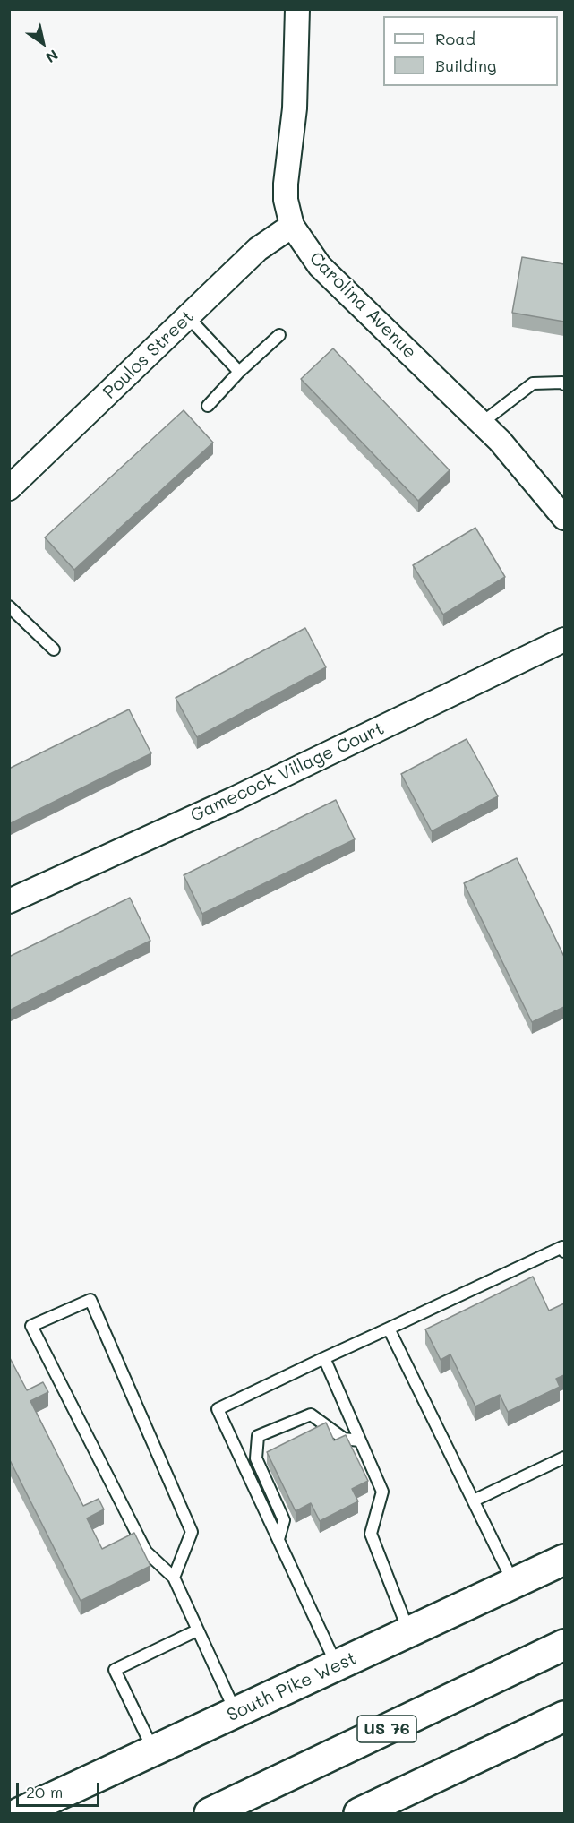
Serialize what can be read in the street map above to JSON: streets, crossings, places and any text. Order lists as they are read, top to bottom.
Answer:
{
  "streets": {
    "main road": ["South Pike West", "US 76"],
    "street": ["Carolina Avenue", "Poulos Street", "Gamecock Village Court"]
  },
  "crossings": [
    ["Carolina Avenue", "Poulos Street"]
  ],
  "legend": ["Road", "Building"],
  "scale_bar": "20 m",
  "north": "bottom right"
}
